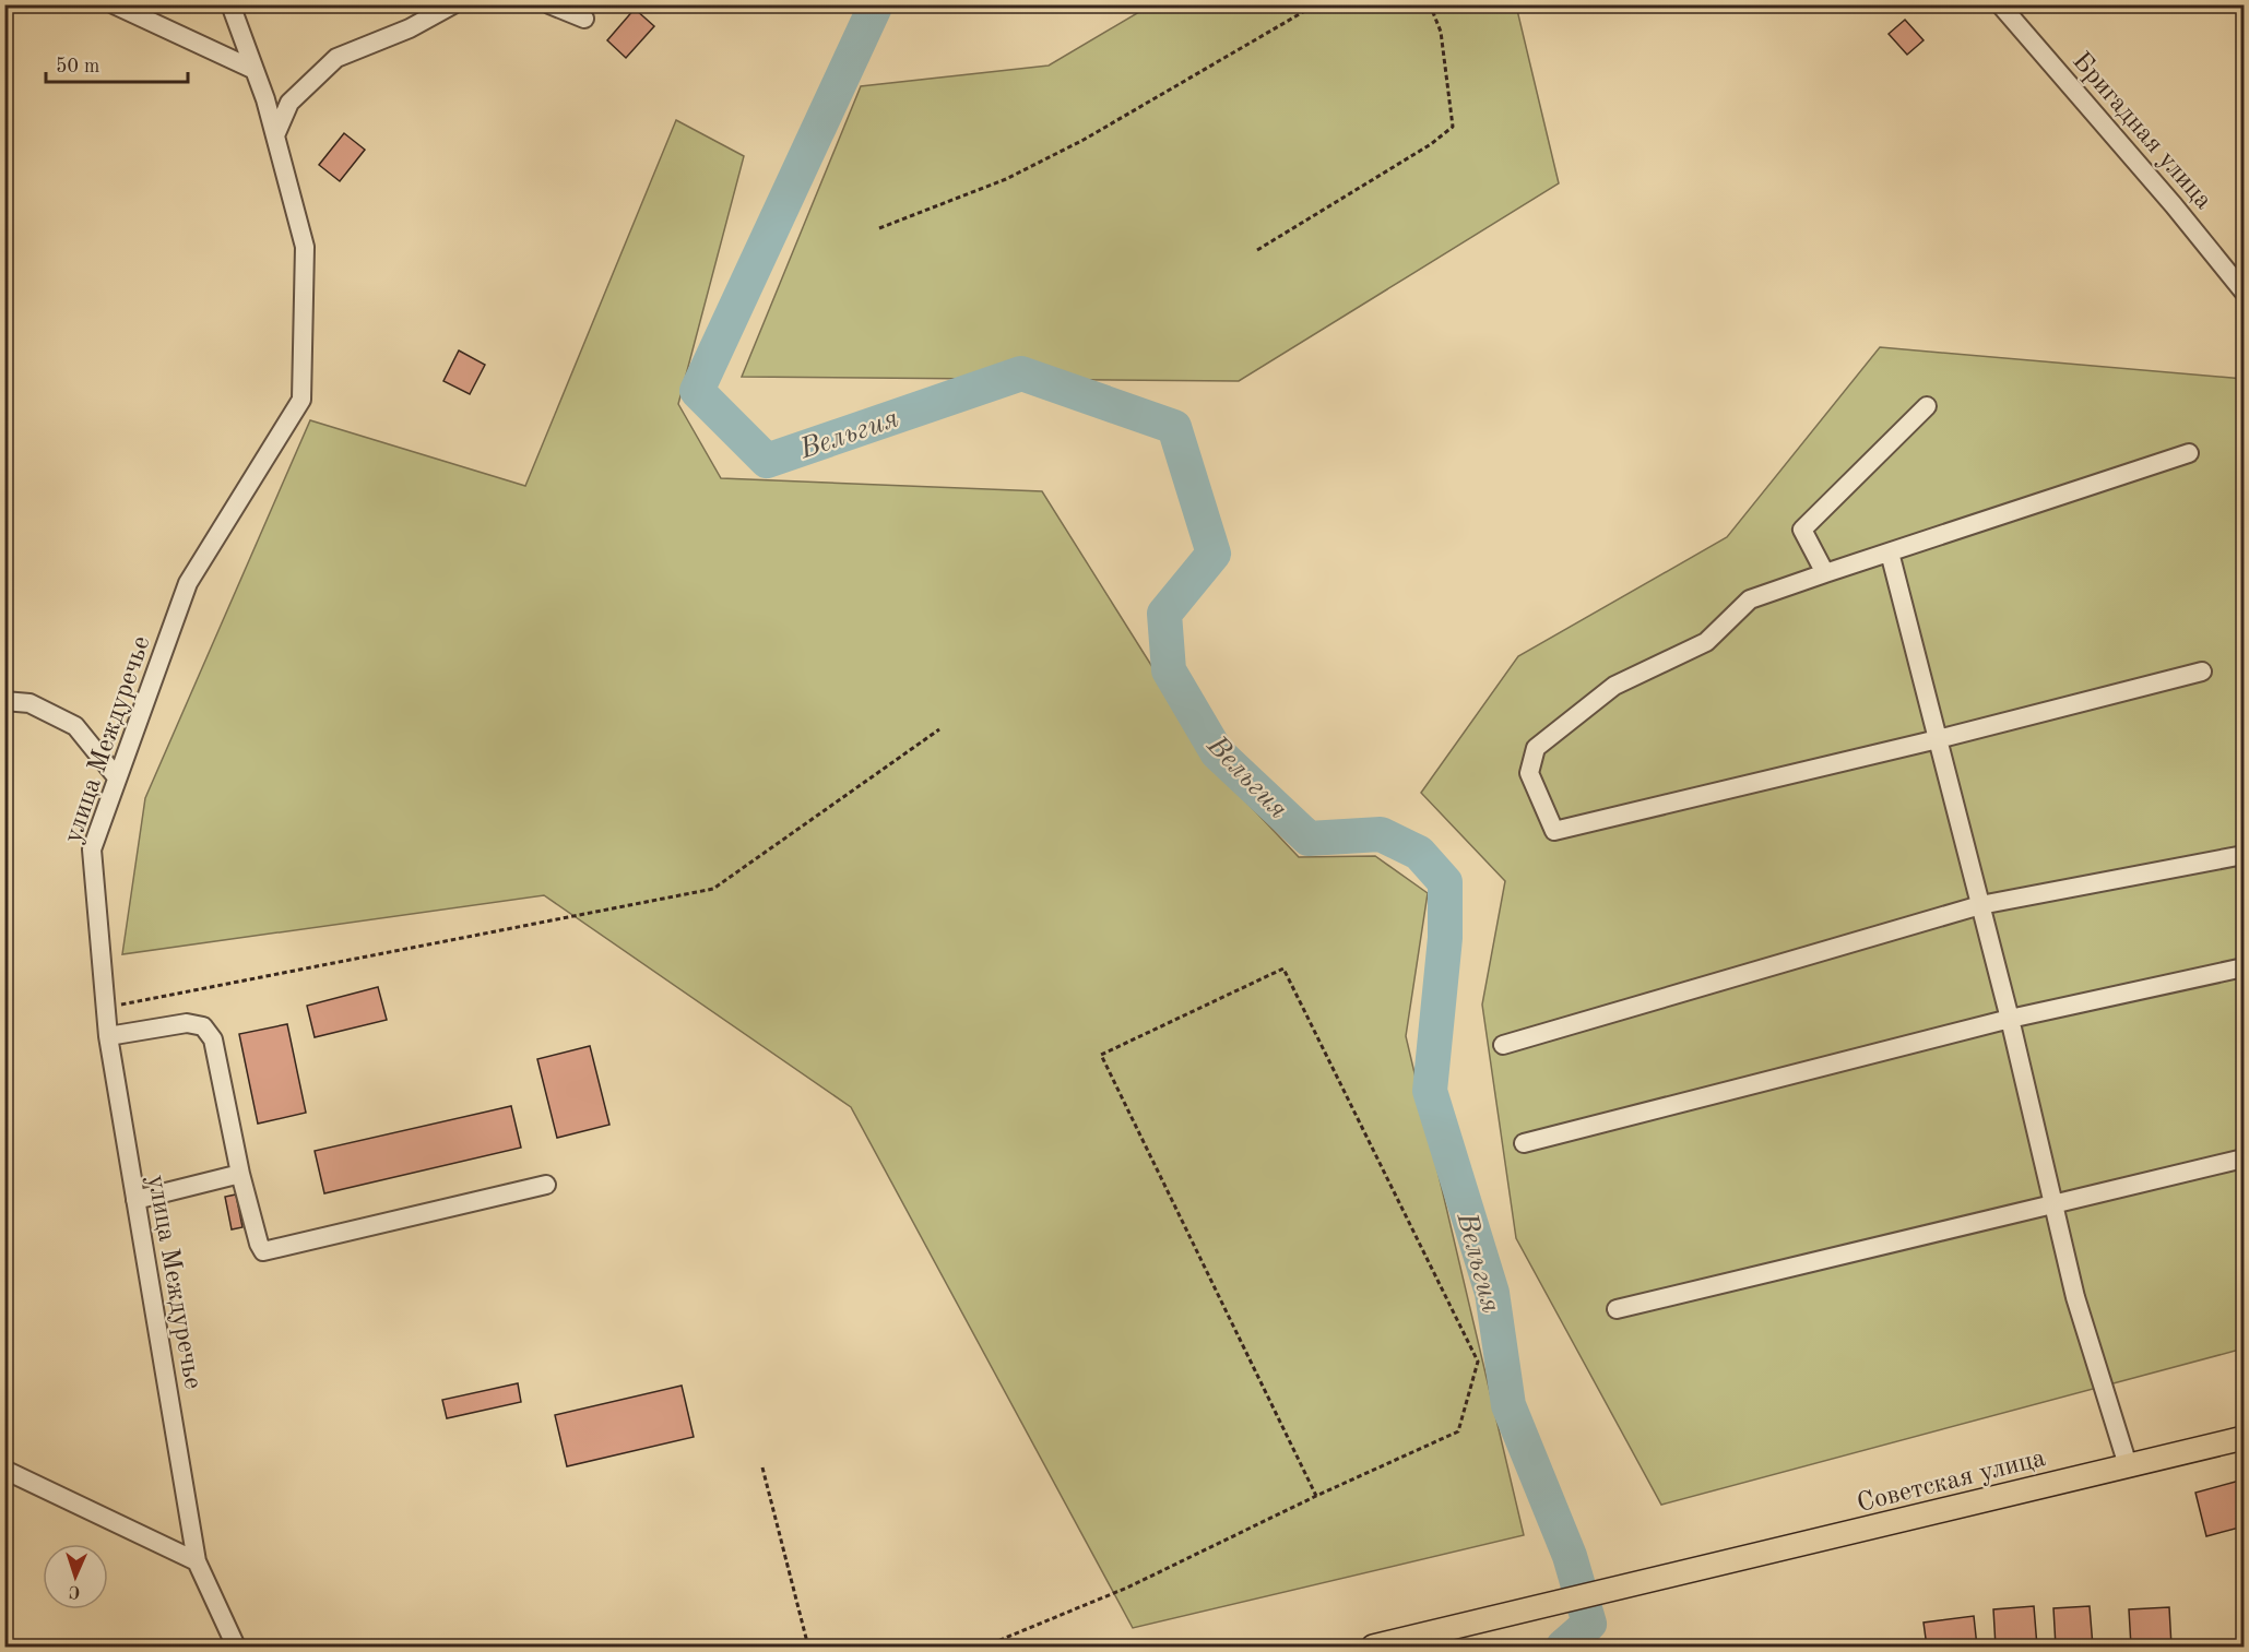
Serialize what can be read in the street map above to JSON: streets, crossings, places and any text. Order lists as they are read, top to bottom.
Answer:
{
  "streets": {
    "main road": ["Советская улица"],
    "street": ["Бригадная улица", "улица Междуречье"]
  },
  "water": ["Вельгия"],
  "scale_bar": "50 m",
  "north": "bottom"
}
